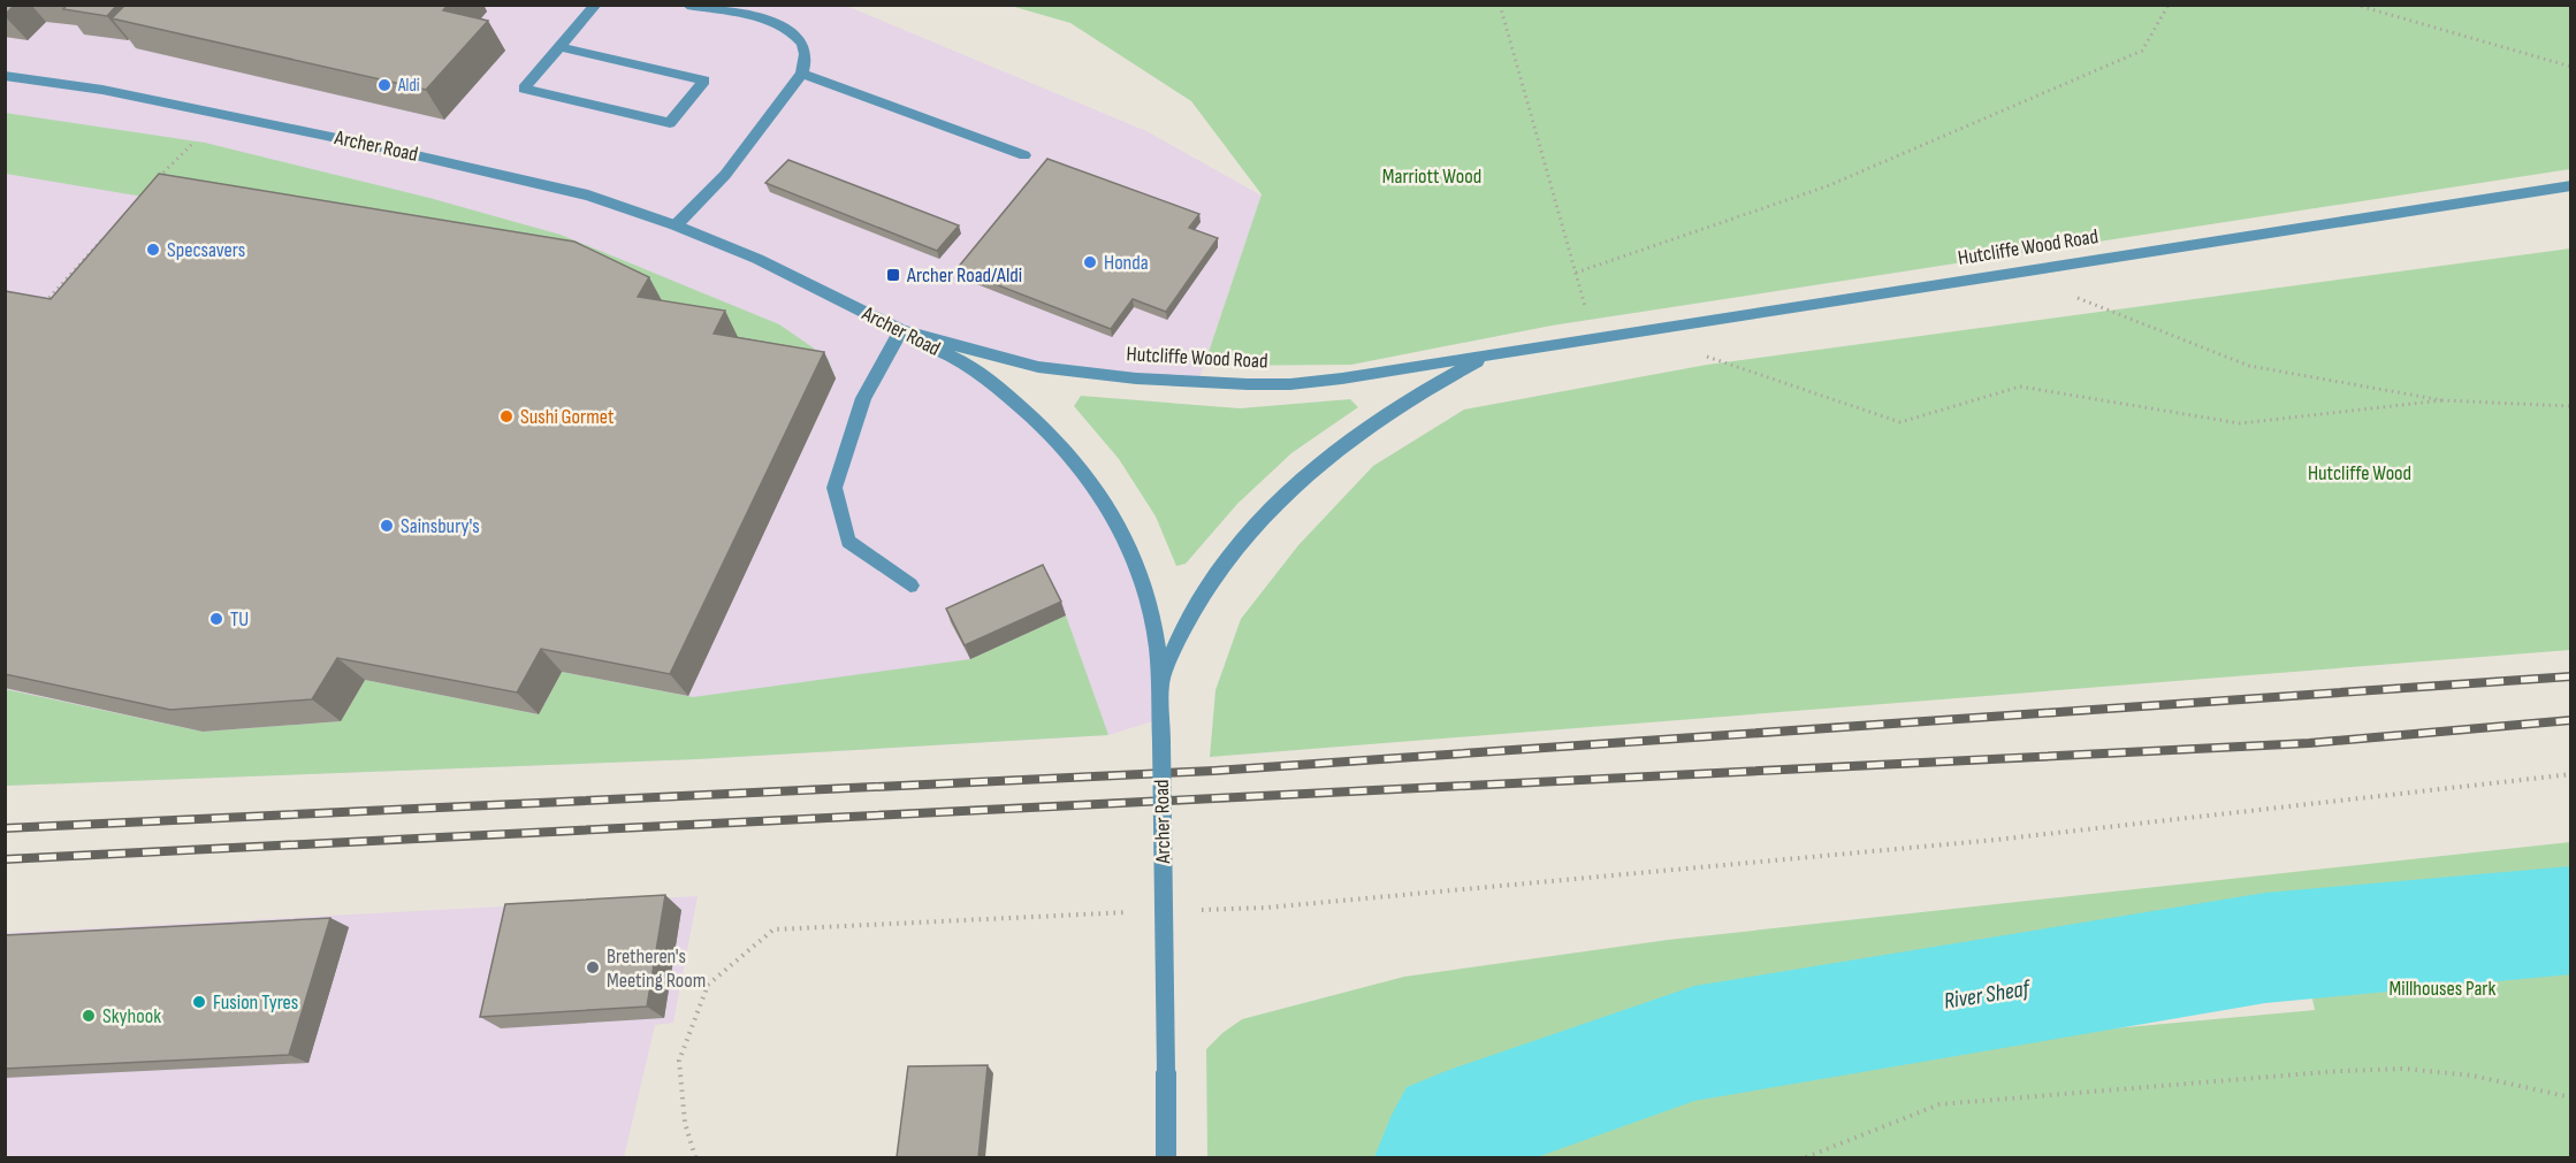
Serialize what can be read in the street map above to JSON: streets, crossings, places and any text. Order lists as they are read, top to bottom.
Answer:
{
  "streets": {
    "street": ["Archer Road", "Hutcliffe Wood Road"]
  },
  "crossings": [
    ["Archer Road", "Hutcliffe Wood Road"]
  ],
  "water": ["River Sheaf"],
  "parks": ["Marriott Wood", "Hutcliffe Wood", "Millhouses Park"],
  "places": {
    "other": [
      "Aldi",
      "Specsavers",
      "Honda",
      "Sushi Gormet",
      "Sainsbury's",
      "TU",
      "Bretheren's Meeting Room",
      "Fusion Tyres",
      "Skyhook"
    ],
    "transit": ["Archer Road/Aldi"]
  }
}
